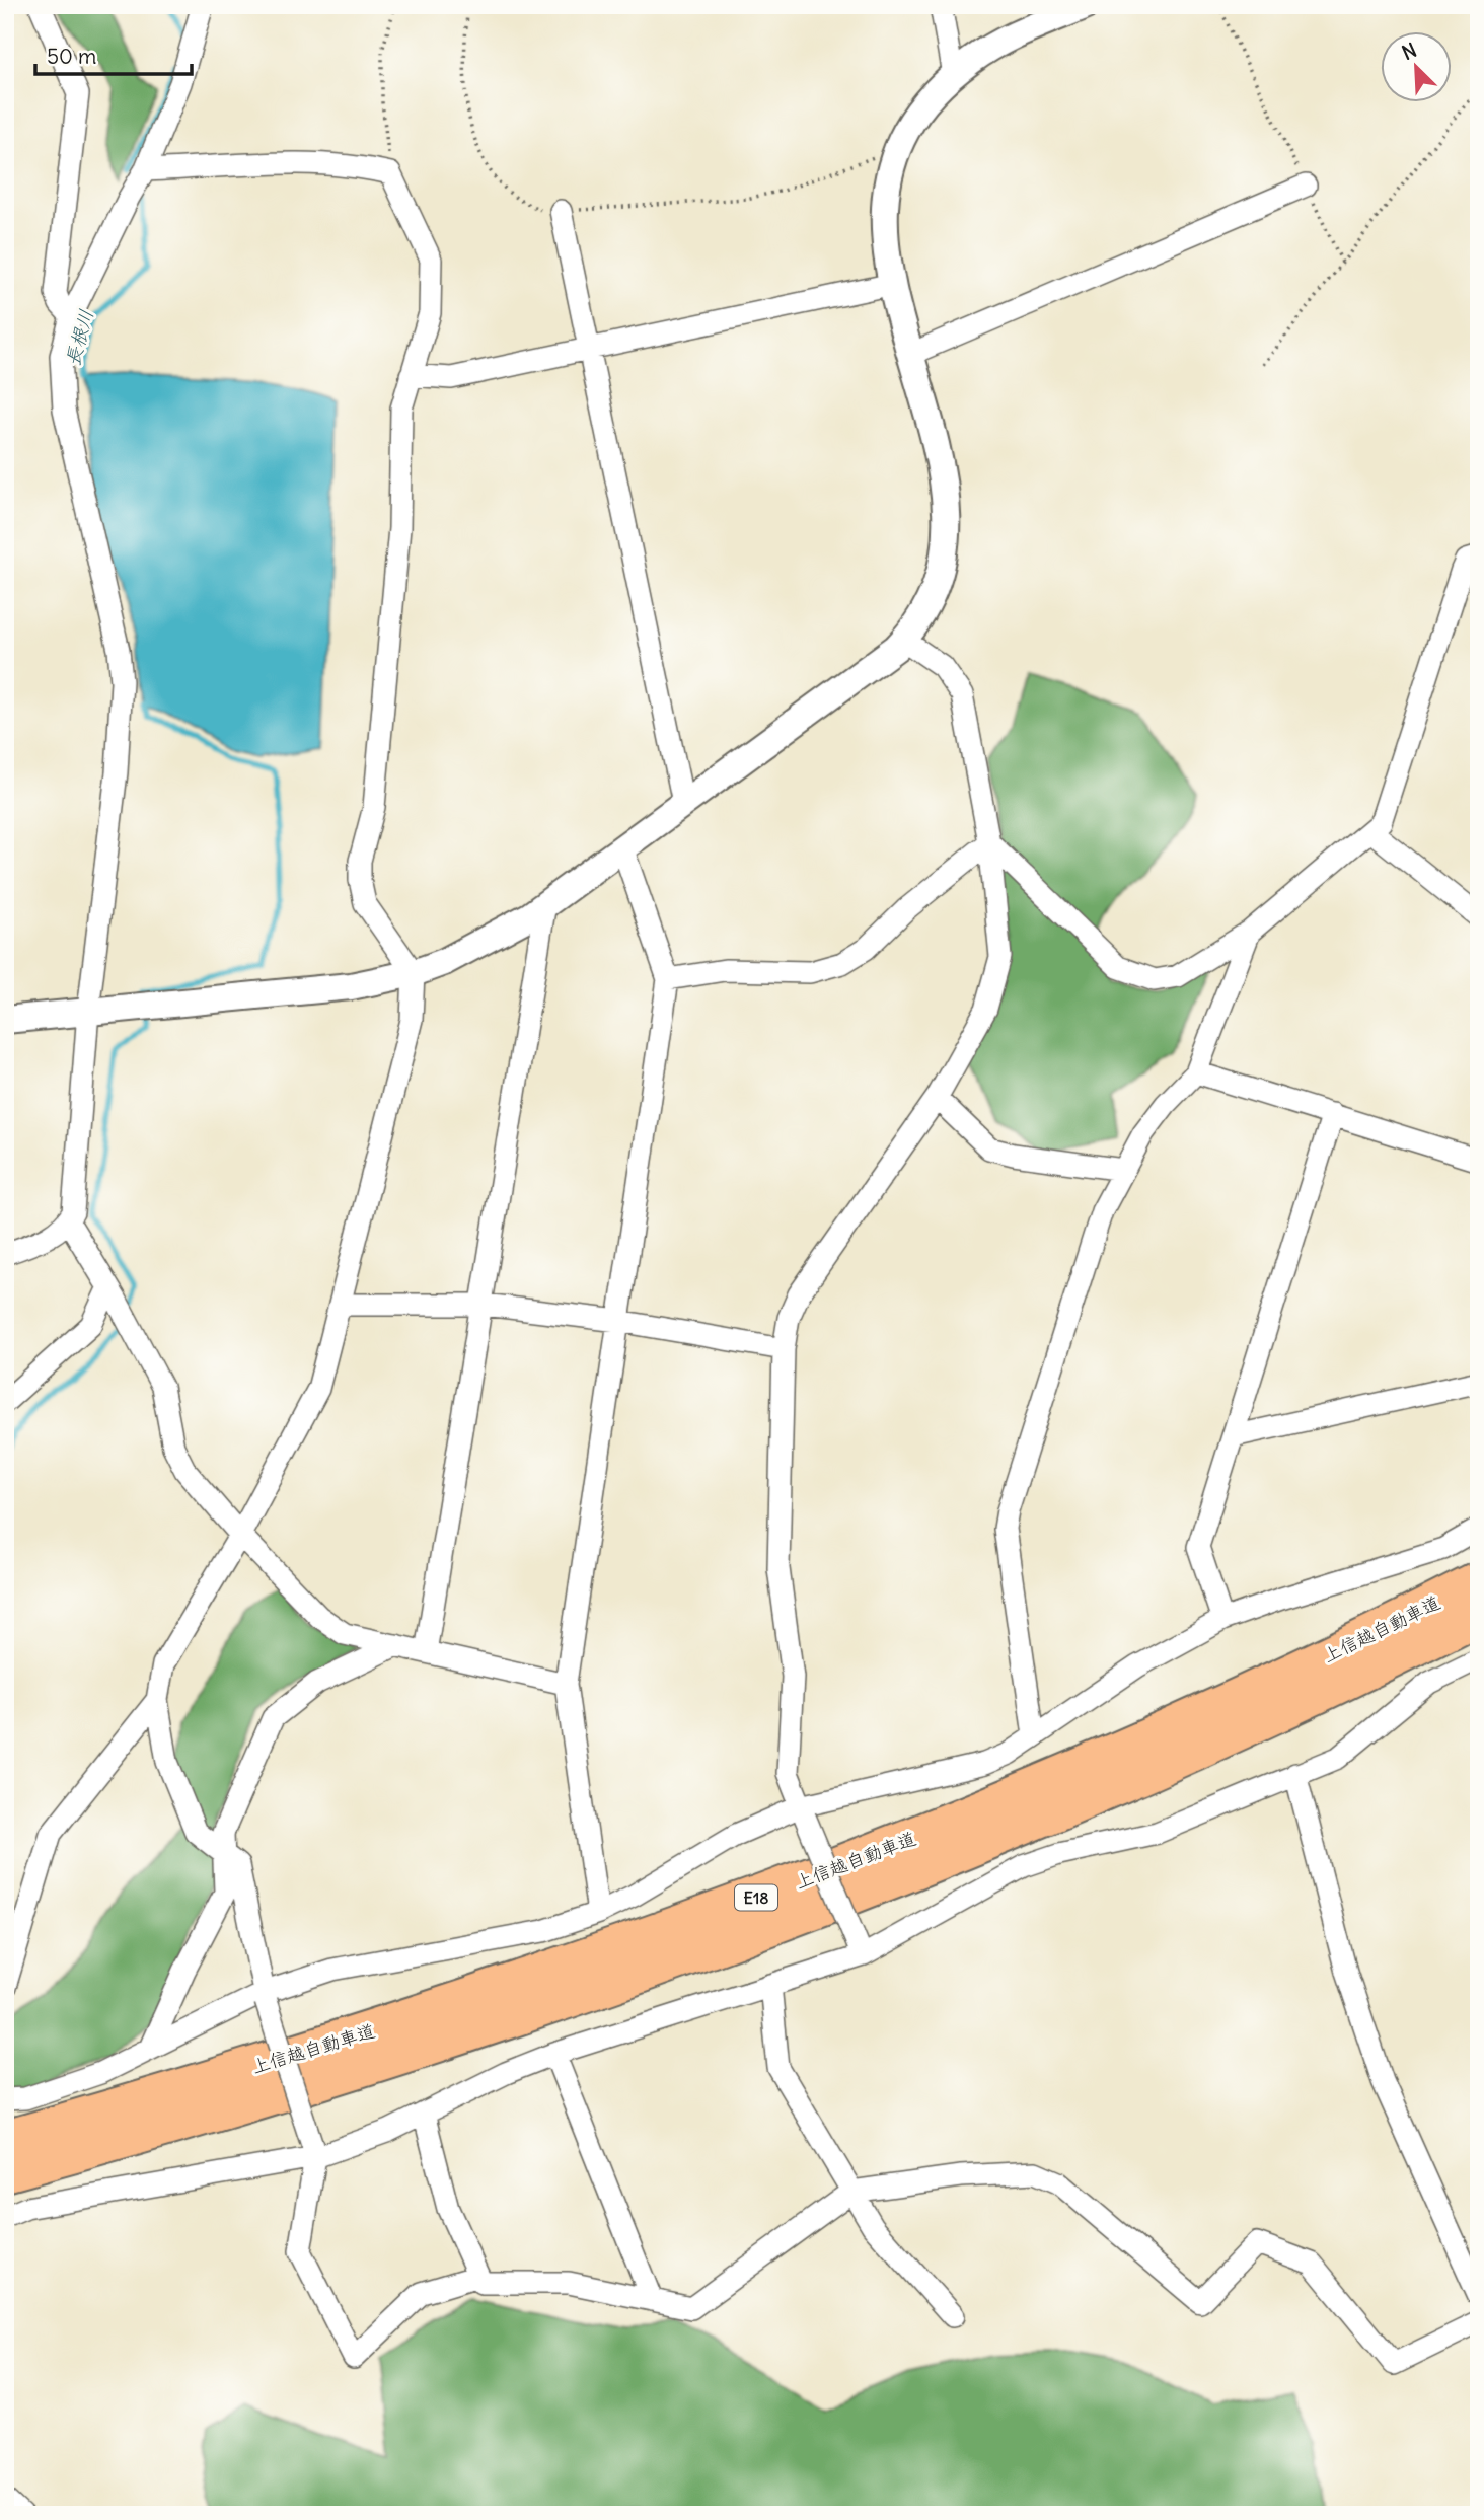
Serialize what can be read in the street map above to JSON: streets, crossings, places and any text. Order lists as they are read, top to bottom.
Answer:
{
  "streets": {
    "highway": ["上信越自動車道", "E18"]
  },
  "water": ["長根川"],
  "scale_bar": "50 m",
  "north": "top left"
}
